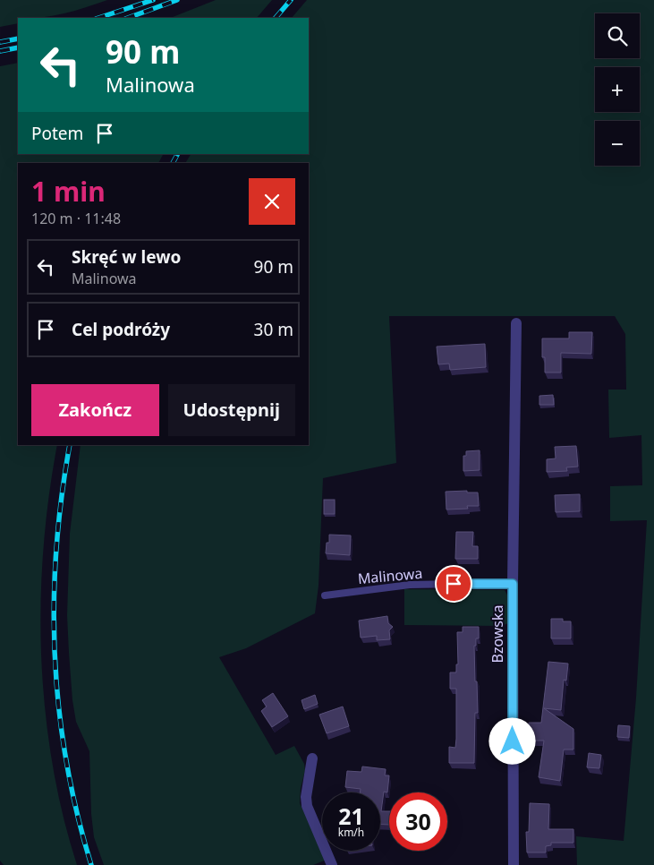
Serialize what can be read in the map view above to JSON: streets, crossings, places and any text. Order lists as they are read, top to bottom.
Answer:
{
  "streets": {
    "street": ["Bzowska"],
    "lane": ["Malinowa"]
  },
  "crossings": [
    ["Malinowa", "Bzowska"]
  ],
  "page": {
    "map_buttons": ["+", "−"],
    "turn": ["90 m", "Malinowa"],
    "then": "Potem",
    "heading": ["1 min", "120 m · 11:48"],
    "list": [
      {
        "name": "Skręć w lewo",
        "note": "Malinowa",
        "value": "90 m"
      },
      {
        "name": "Cel podróży",
        "value": "30 m"
      }
    ],
    "buttons": ["Zakończ", "Udostępnij"],
    "speed": "21 km/h",
    "limit": "30"
  }
}
